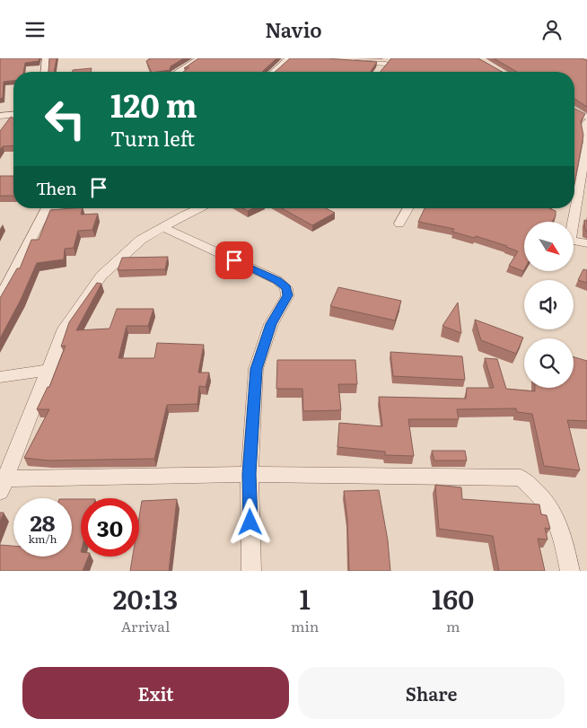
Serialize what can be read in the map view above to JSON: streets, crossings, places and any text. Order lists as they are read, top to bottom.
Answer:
{
  "north": "bottom right",
  "page": {
    "header": "Navio",
    "turn": ["120 m", "Turn left"],
    "then": "Then",
    "speed": "28 km/h",
    "limit": "30",
    "eta": [
      "20:13",
      "Arrival",
      "1",
      "min",
      "160",
      "m"
    ],
    "buttons": ["Exit", "Share"]
  }
}
